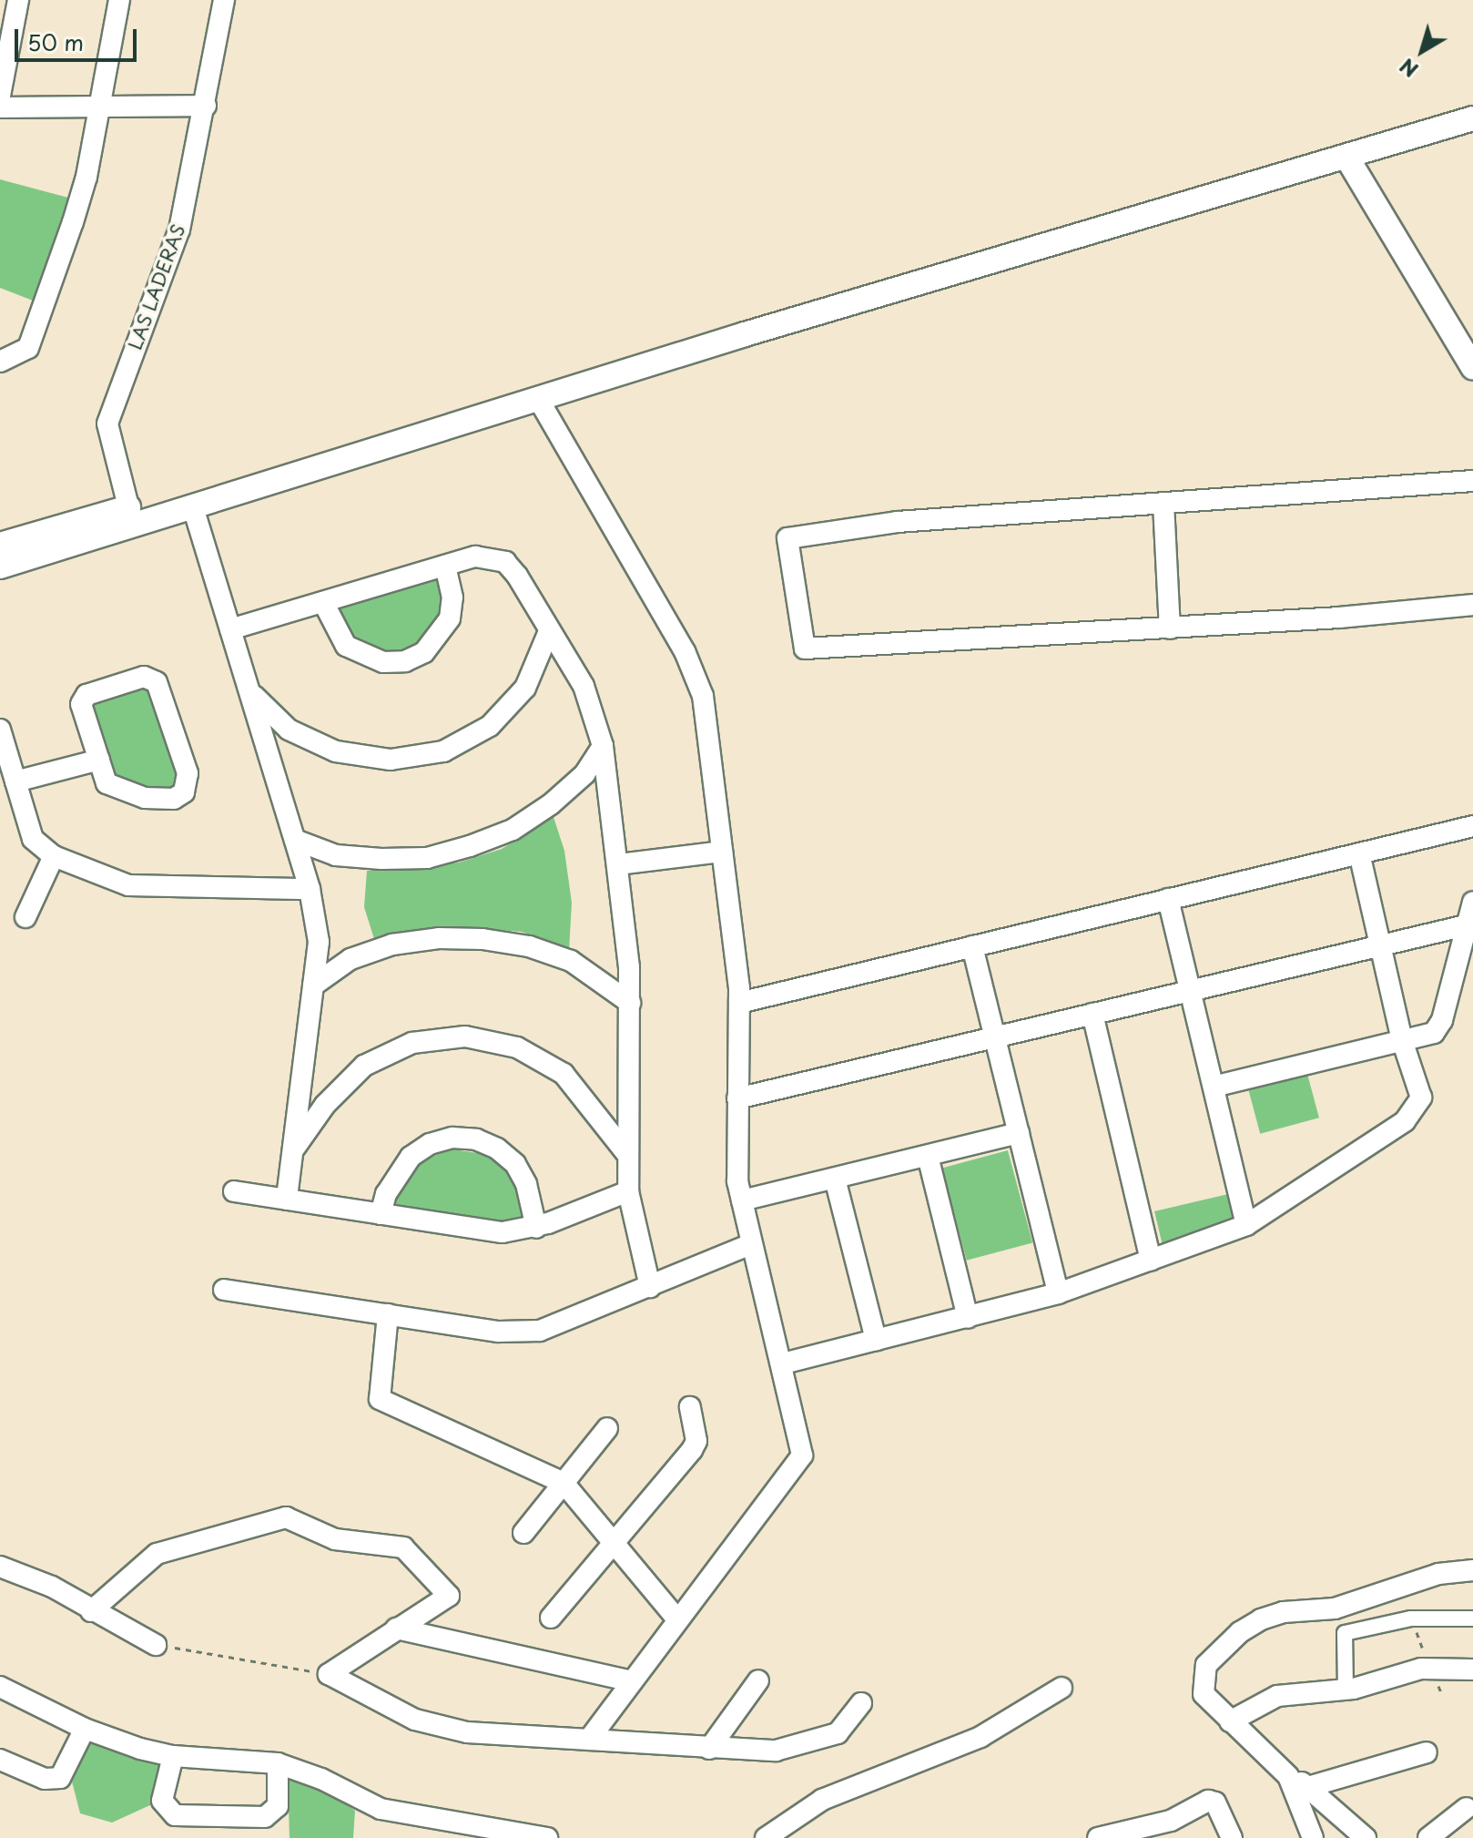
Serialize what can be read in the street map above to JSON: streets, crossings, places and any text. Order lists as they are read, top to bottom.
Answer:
{
  "streets": {
    "street": ["LAS LADERAS"]
  },
  "scale_bar": "50 m",
  "north": "bottom left"
}
